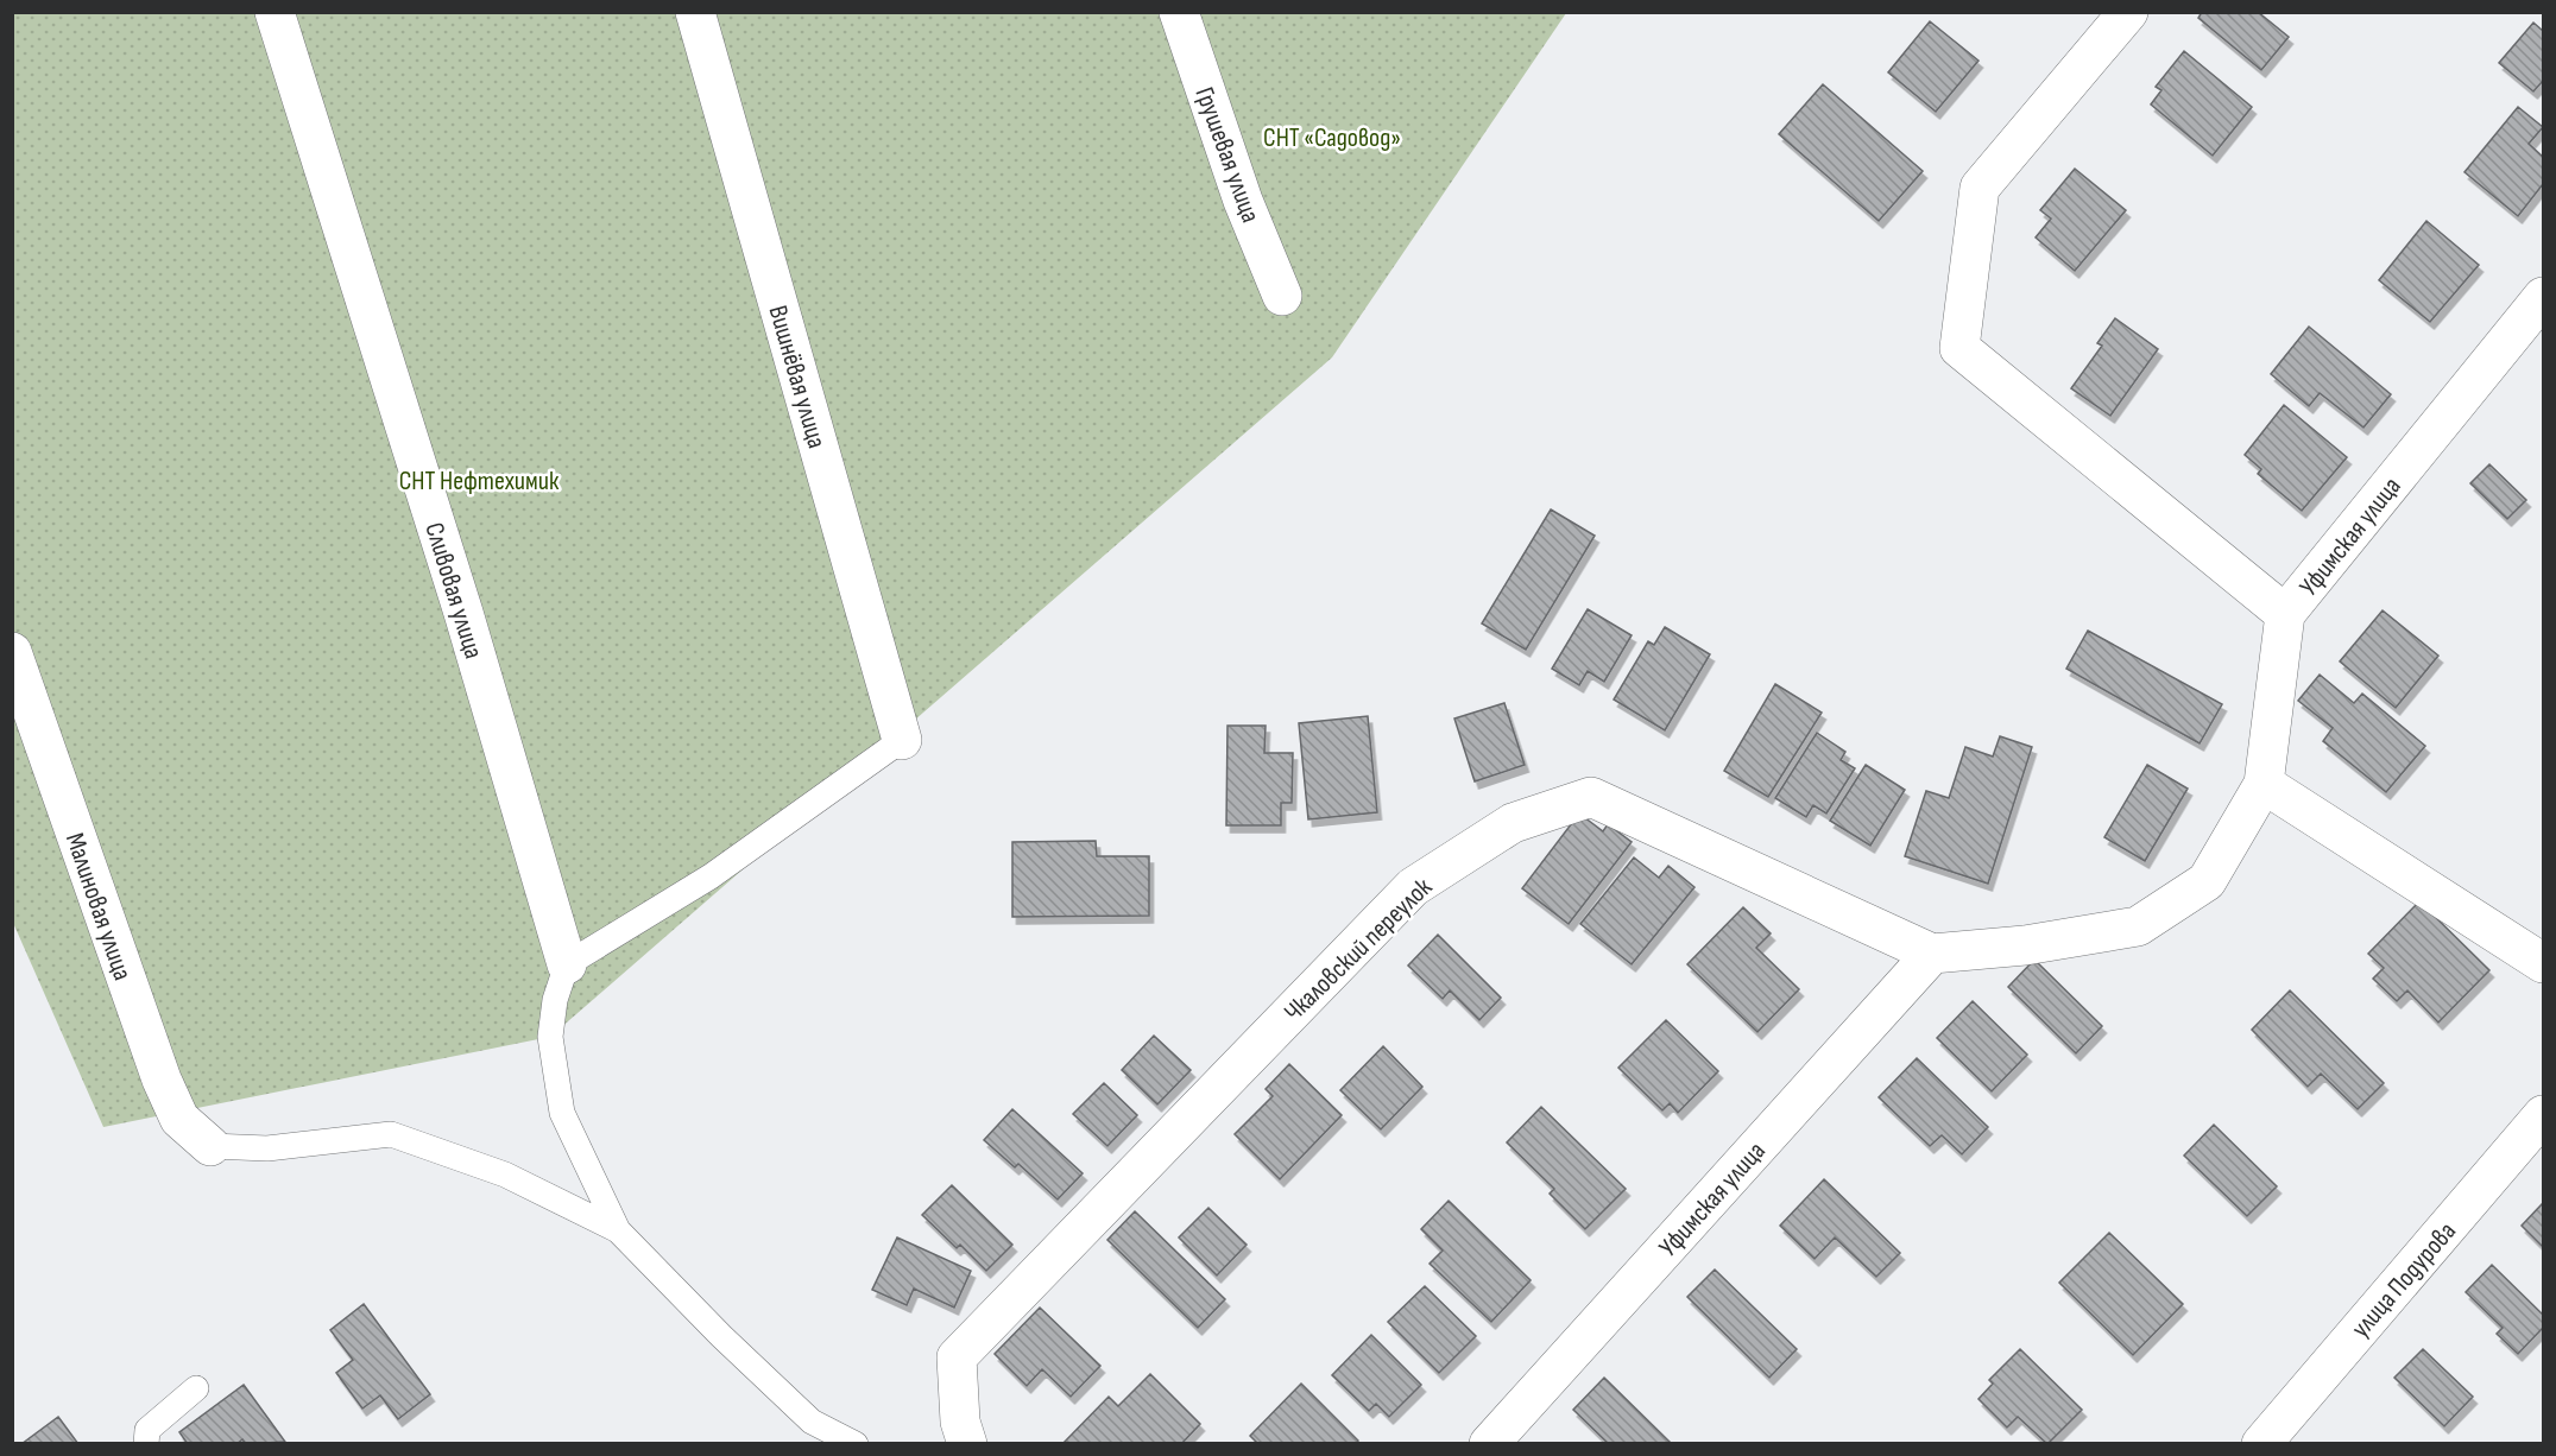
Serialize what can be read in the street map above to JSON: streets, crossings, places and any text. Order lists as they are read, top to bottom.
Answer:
{
  "streets": {
    "street": [
      "Грушевая улица",
      "Вишнёвая улица",
      "Уфимская улица",
      "Сливовая улица",
      "Малиновая улица",
      "Чкаловский переулок",
      "улица Подурова"
    ]
  },
  "crossings": [
    ["Уфимская улица", "Чкаловский переулок"]
  ],
  "parks": ["СНТ «Садовод»", "СНТ Нефтехимик"]
}
